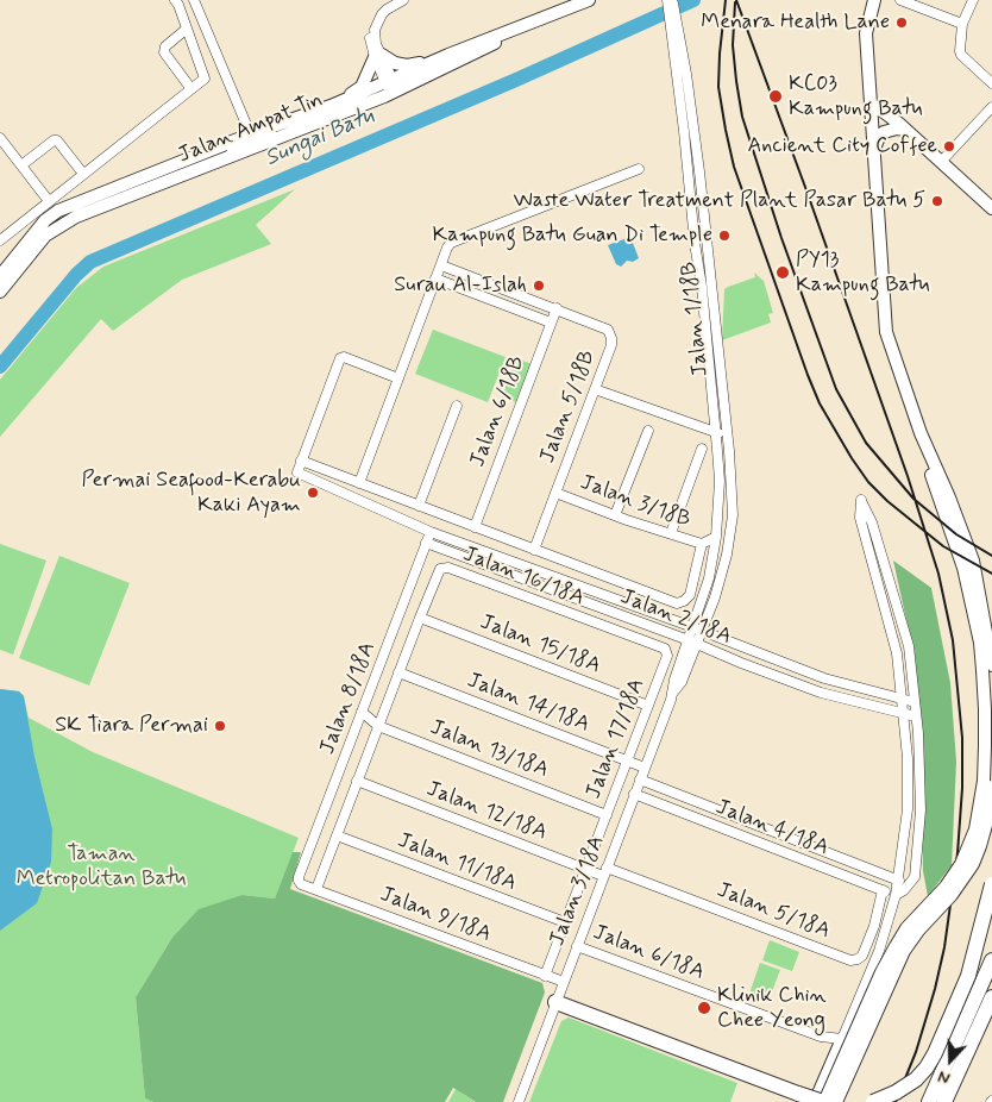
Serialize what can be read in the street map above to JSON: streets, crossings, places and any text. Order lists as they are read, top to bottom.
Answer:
{
  "streets": {
    "street": [
      "Jalan Ampat Tin",
      "Jalan 1/18B",
      "Jalan 5/18B",
      "Jalan 6/18B",
      "Jalan 3/18B",
      "Jalan 16/18A",
      "Jalan 2/18A",
      "Jalan 15/18A",
      "Jalan 8/18A",
      "Jalan 14/18A",
      "Jalan 17/18A",
      "Jalan 13/18A",
      "Jalan 12/18A",
      "Jalan 4/18A",
      "Jalan 11/18A",
      "Jalan 3/18A",
      "Jalan 5/18A",
      "Jalan 9/18A",
      "Jalan 6/18A"
    ]
  },
  "crossings": [
    ["Jalan 1/18B", "Jalan 2/18A"],
    ["Jalan 1/18B", "Jalan 3/18A"],
    ["Jalan 5/18B", "Jalan 6/18B"],
    ["Jalan 5/18B", "Jalan 3/18B"],
    ["Jalan 5/18B", "Jalan 2/18A"],
    ["Jalan 6/18B", "Jalan 2/18A"],
    ["Jalan 3/18B", "Jalan 2/18A"],
    ["Jalan 16/18A", "Jalan 15/18A"],
    ["Jalan 16/18A", "Jalan 17/18A"],
    ["Jalan 2/18A", "Jalan 8/18A"],
    ["Jalan 2/18A", "Jalan 3/18A"],
    ["Jalan 15/18A", "Jalan 17/18A"],
    ["Jalan 8/18A", "Jalan 13/18A"],
    ["Jalan 8/18A", "Jalan 9/18A"],
    ["Jalan 14/18A", "Jalan 17/18A"],
    ["Jalan 14/18A", "Jalan 3/18A"],
    ["Jalan 17/18A", "Jalan 13/18A"],
    ["Jalan 17/18A", "Jalan 12/18A"],
    ["Jalan 17/18A", "Jalan 11/18A"],
    ["Jalan 17/18A", "Jalan 9/18A"],
    ["Jalan 12/18A", "Jalan 3/18A"],
    ["Jalan 12/18A", "Jalan 5/18A"],
    ["Jalan 4/18A", "Jalan 3/18A"],
    ["Jalan 4/18A", "Jalan 5/18A"],
    ["Jalan 3/18A", "Jalan 5/18A"],
    ["Jalan 3/18A", "Jalan 9/18A"],
    ["Jalan 3/18A", "Jalan 6/18A"]
  ],
  "water": ["Sungai Batu"],
  "parks": ["Taman Metropolitan Batu"],
  "places": [
    "Menara Health Lane",
    "KC03 Kampung Batu",
    "Ancient City Coffee",
    "Waste Water Treatment Plant Pasar Batu 5",
    "Kampung Batu Guan Di Temple",
    "PY13 Kampung Batu",
    "Surau Al-Islah",
    "Permai Seafood-Kerabu Kaki Ayam",
    "SK Tiara Permai",
    "Klinik Chin Chee Yeong"
  ],
  "north": "bottom"
}
